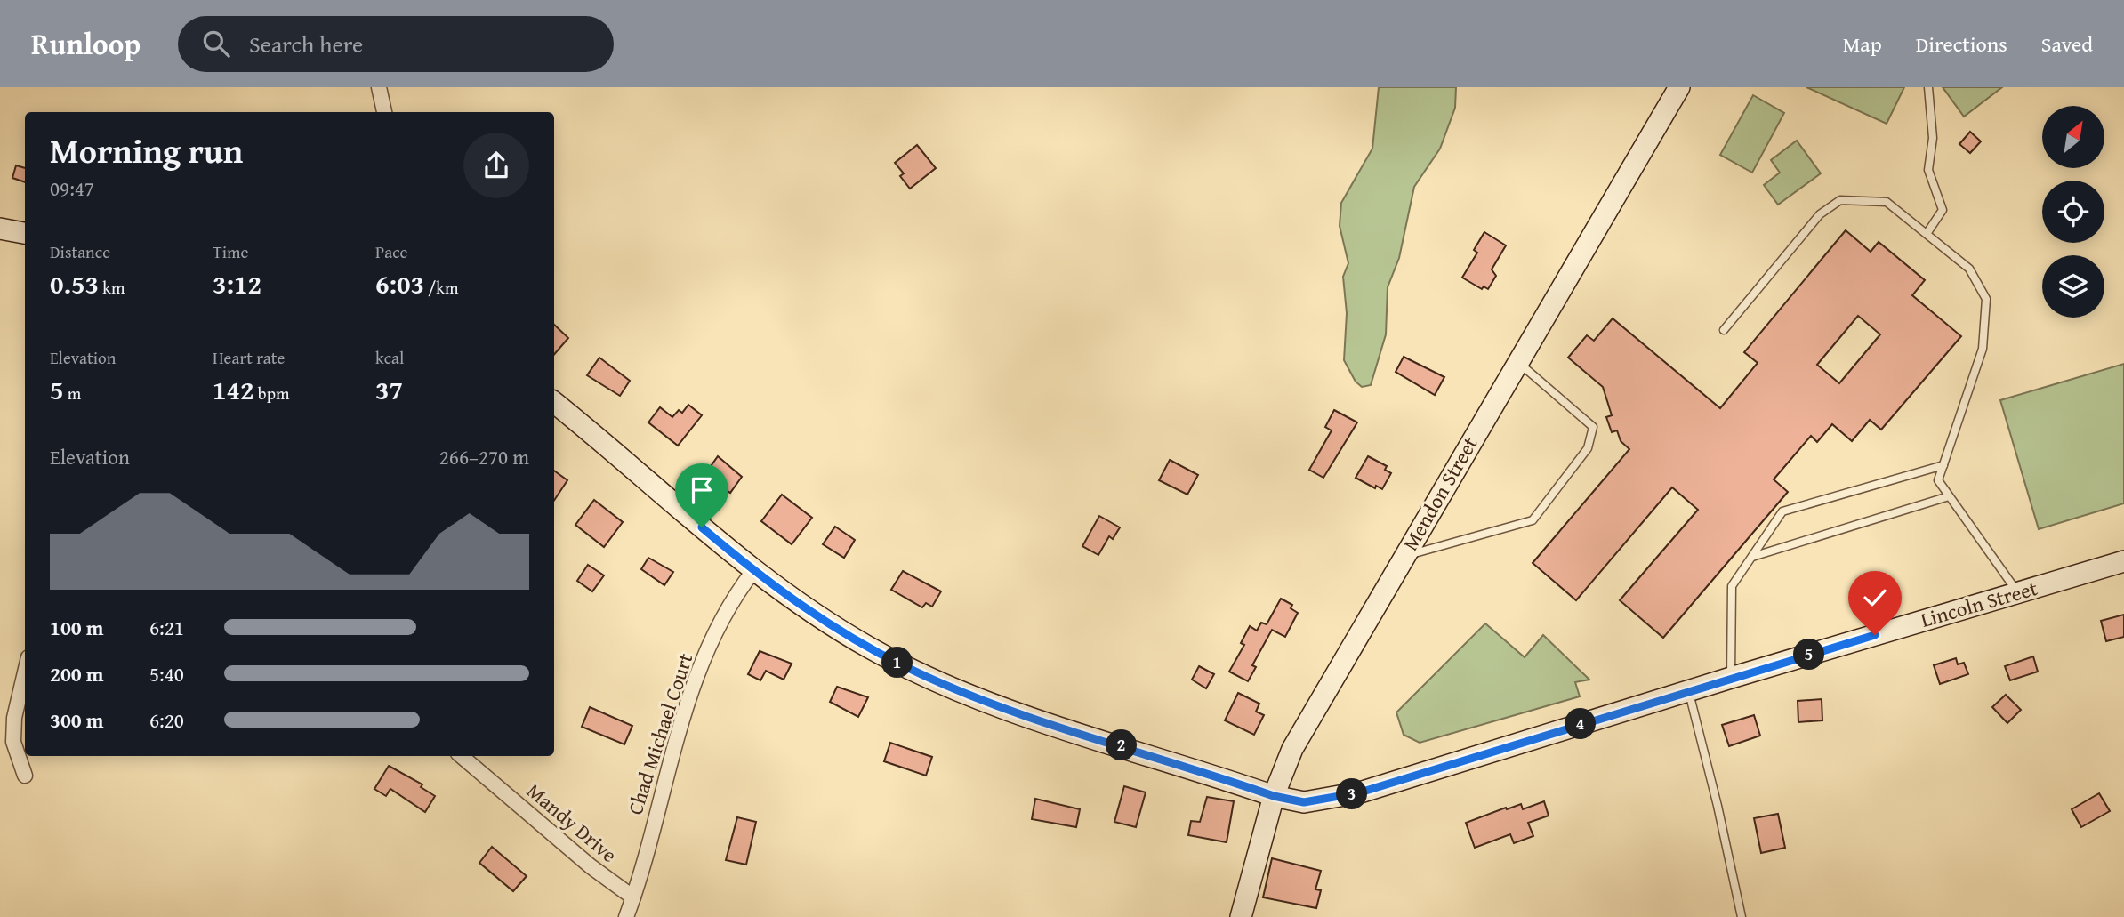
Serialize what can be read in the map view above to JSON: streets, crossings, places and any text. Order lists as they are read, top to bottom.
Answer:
{
  "streets": {
    "main road": ["Mendon Street", "Lincoln Street"],
    "street": ["Chad Michael Court", "Mandy Drive"]
  },
  "crossings": [
    ["Mendon Street", "Lincoln Street"],
    ["Lincoln Street", "Chad Michael Court"],
    ["Chad Michael Court", "Mandy Drive"]
  ],
  "north": "top right",
  "page": {
    "header": "Runloop",
    "search": "Search here",
    "nav": ["Map", "Directions", "Saved"],
    "heading": ["Morning run", "09:47"],
    "stats": [
      ["Distance", "0.53 km"],
      ["Time", "3:12"],
      ["Pace", "6:03 /km"],
      ["Elevation", "5 m"],
      ["Heart rate", "142 bpm"],
      ["kcal", "37"]
    ],
    "chart": ["Elevation", "266–270 m"],
    "list": [
      {
        "name": "100 m",
        "note": "6:21"
      },
      {
        "name": "200 m",
        "note": "5:40"
      },
      {
        "name": "300 m",
        "note": "6:20"
      }
    ],
    "pins": [
      "5",
      "1",
      "4",
      "2",
      "3"
    ]
  }
}
